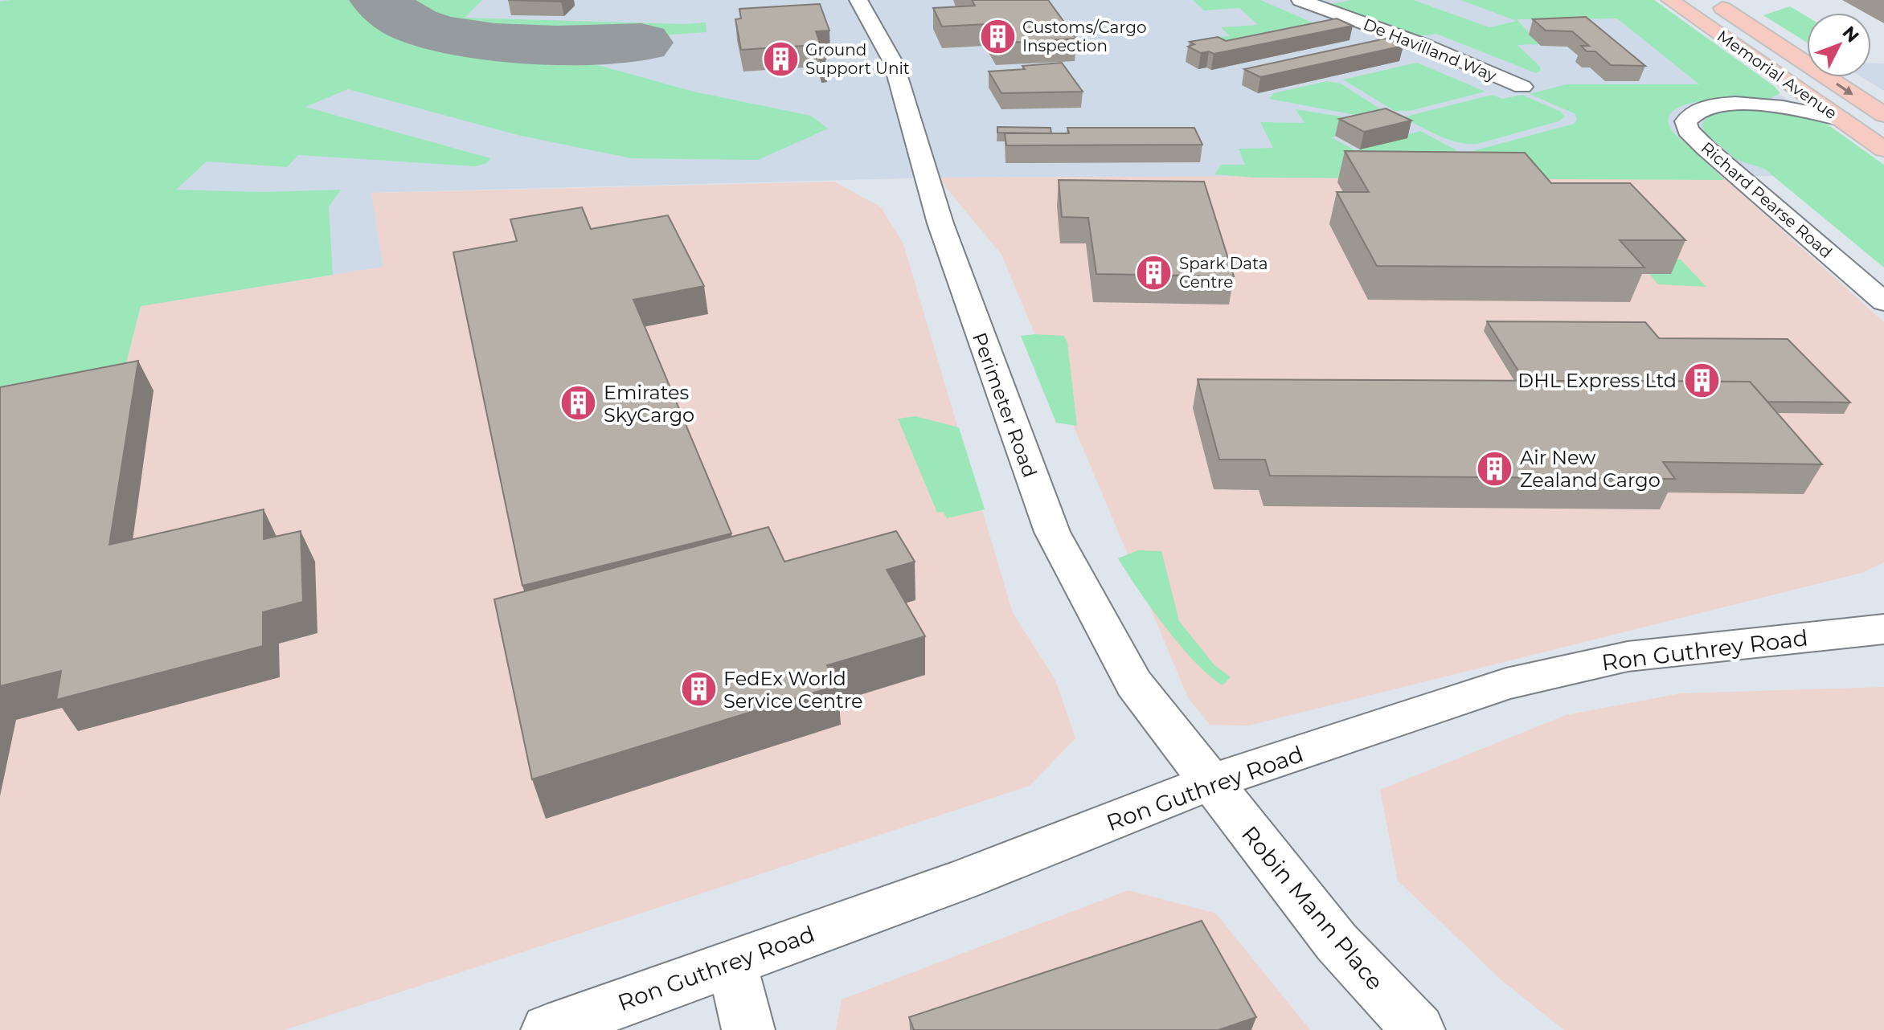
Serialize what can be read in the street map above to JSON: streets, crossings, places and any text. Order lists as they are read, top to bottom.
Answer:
{
  "streets": {
    "main road": ["Memorial Avenue"],
    "street": [
      "De Havilland Way",
      "Richard Pearse Road",
      "Perimeter Road",
      "Ron Guthrey Road",
      "Robin Mann Place"
    ]
  },
  "crossings": [
    ["Memorial Avenue", "Richard Pearse Road"],
    ["Perimeter Road", "Ron Guthrey Road"],
    ["Perimeter Road", "Robin Mann Place"],
    ["Ron Guthrey Road", "Robin Mann Place"]
  ],
  "places": {
    "building": [
      "Customs/Cargo Inspection",
      "Ground Support Unit",
      "Spark Data Centre",
      "DHL Express Ltd",
      "Emirates SkyCargo",
      "Air New Zealand Cargo",
      "FedEx World Service Centre"
    ]
  },
  "north": "top right"
}
